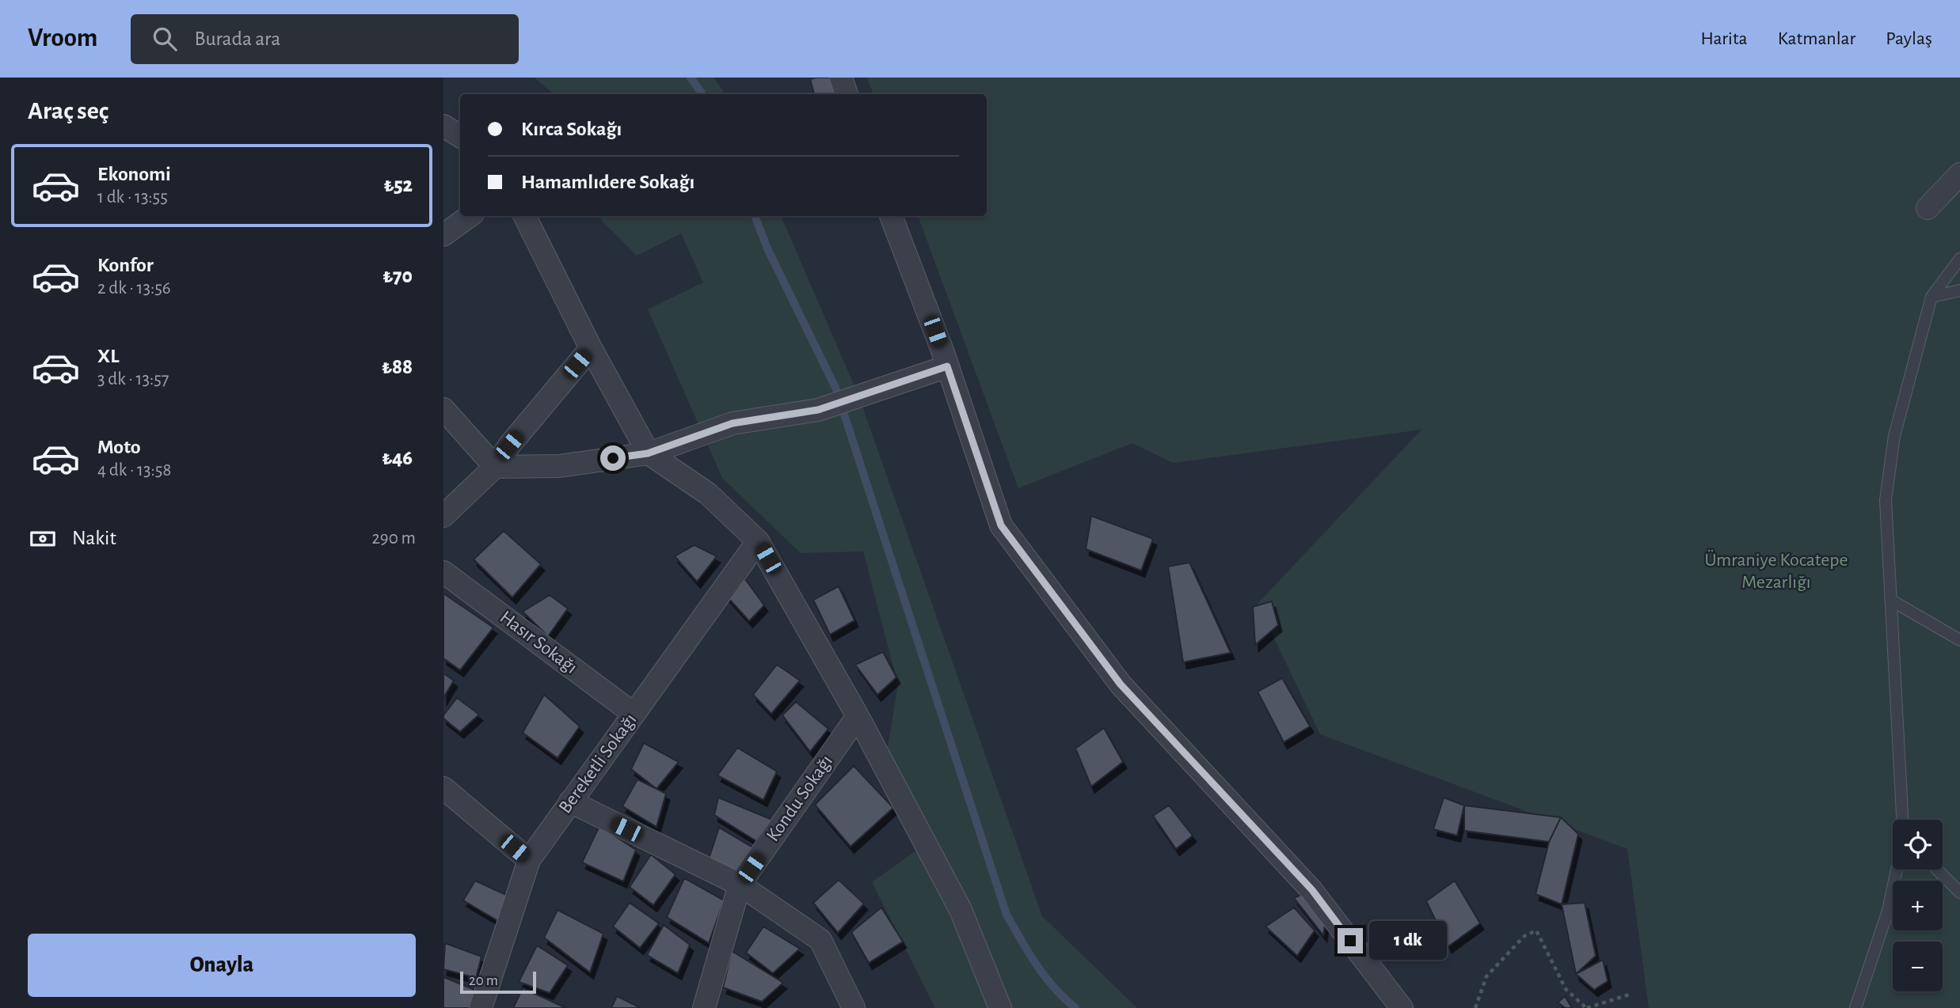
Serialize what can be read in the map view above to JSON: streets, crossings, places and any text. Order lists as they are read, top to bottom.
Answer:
{
  "streets": {
    "street": ["Hasır Sokağı", "Bereketli Sokağı", "Kondu Sokağı"]
  },
  "crossings": [
    ["Hasır Sokağı", "Bereketli Sokağı"]
  ],
  "parks": ["Ümraniye Kocatepe Mezarlığı"],
  "scale_bar": "20 m",
  "page": {
    "header": "Vroom",
    "search": "Burada ara",
    "nav": ["Harita", "Katmanlar", "Paylaş"],
    "heading": "Araç seç",
    "banner": ["Kırca Sokağı", "Hamamlıdere Sokağı"],
    "list": [
      {
        "name": "Ekonomi",
        "note": "1 dk · 13:55",
        "value": "₺52"
      },
      {
        "name": "Konfor",
        "note": "2 dk · 13:56",
        "value": "₺70"
      },
      {
        "name": "XL",
        "note": "3 dk · 13:57",
        "value": "₺88"
      },
      {
        "name": "Moto",
        "note": "4 dk · 13:58",
        "value": "₺46"
      }
    ],
    "pay": ["Nakit", "290 m"],
    "map_buttons": ["+", "−"],
    "bubble": "1 dk",
    "buttons": "Onayla",
    "scale": "20 m"
  }
}
